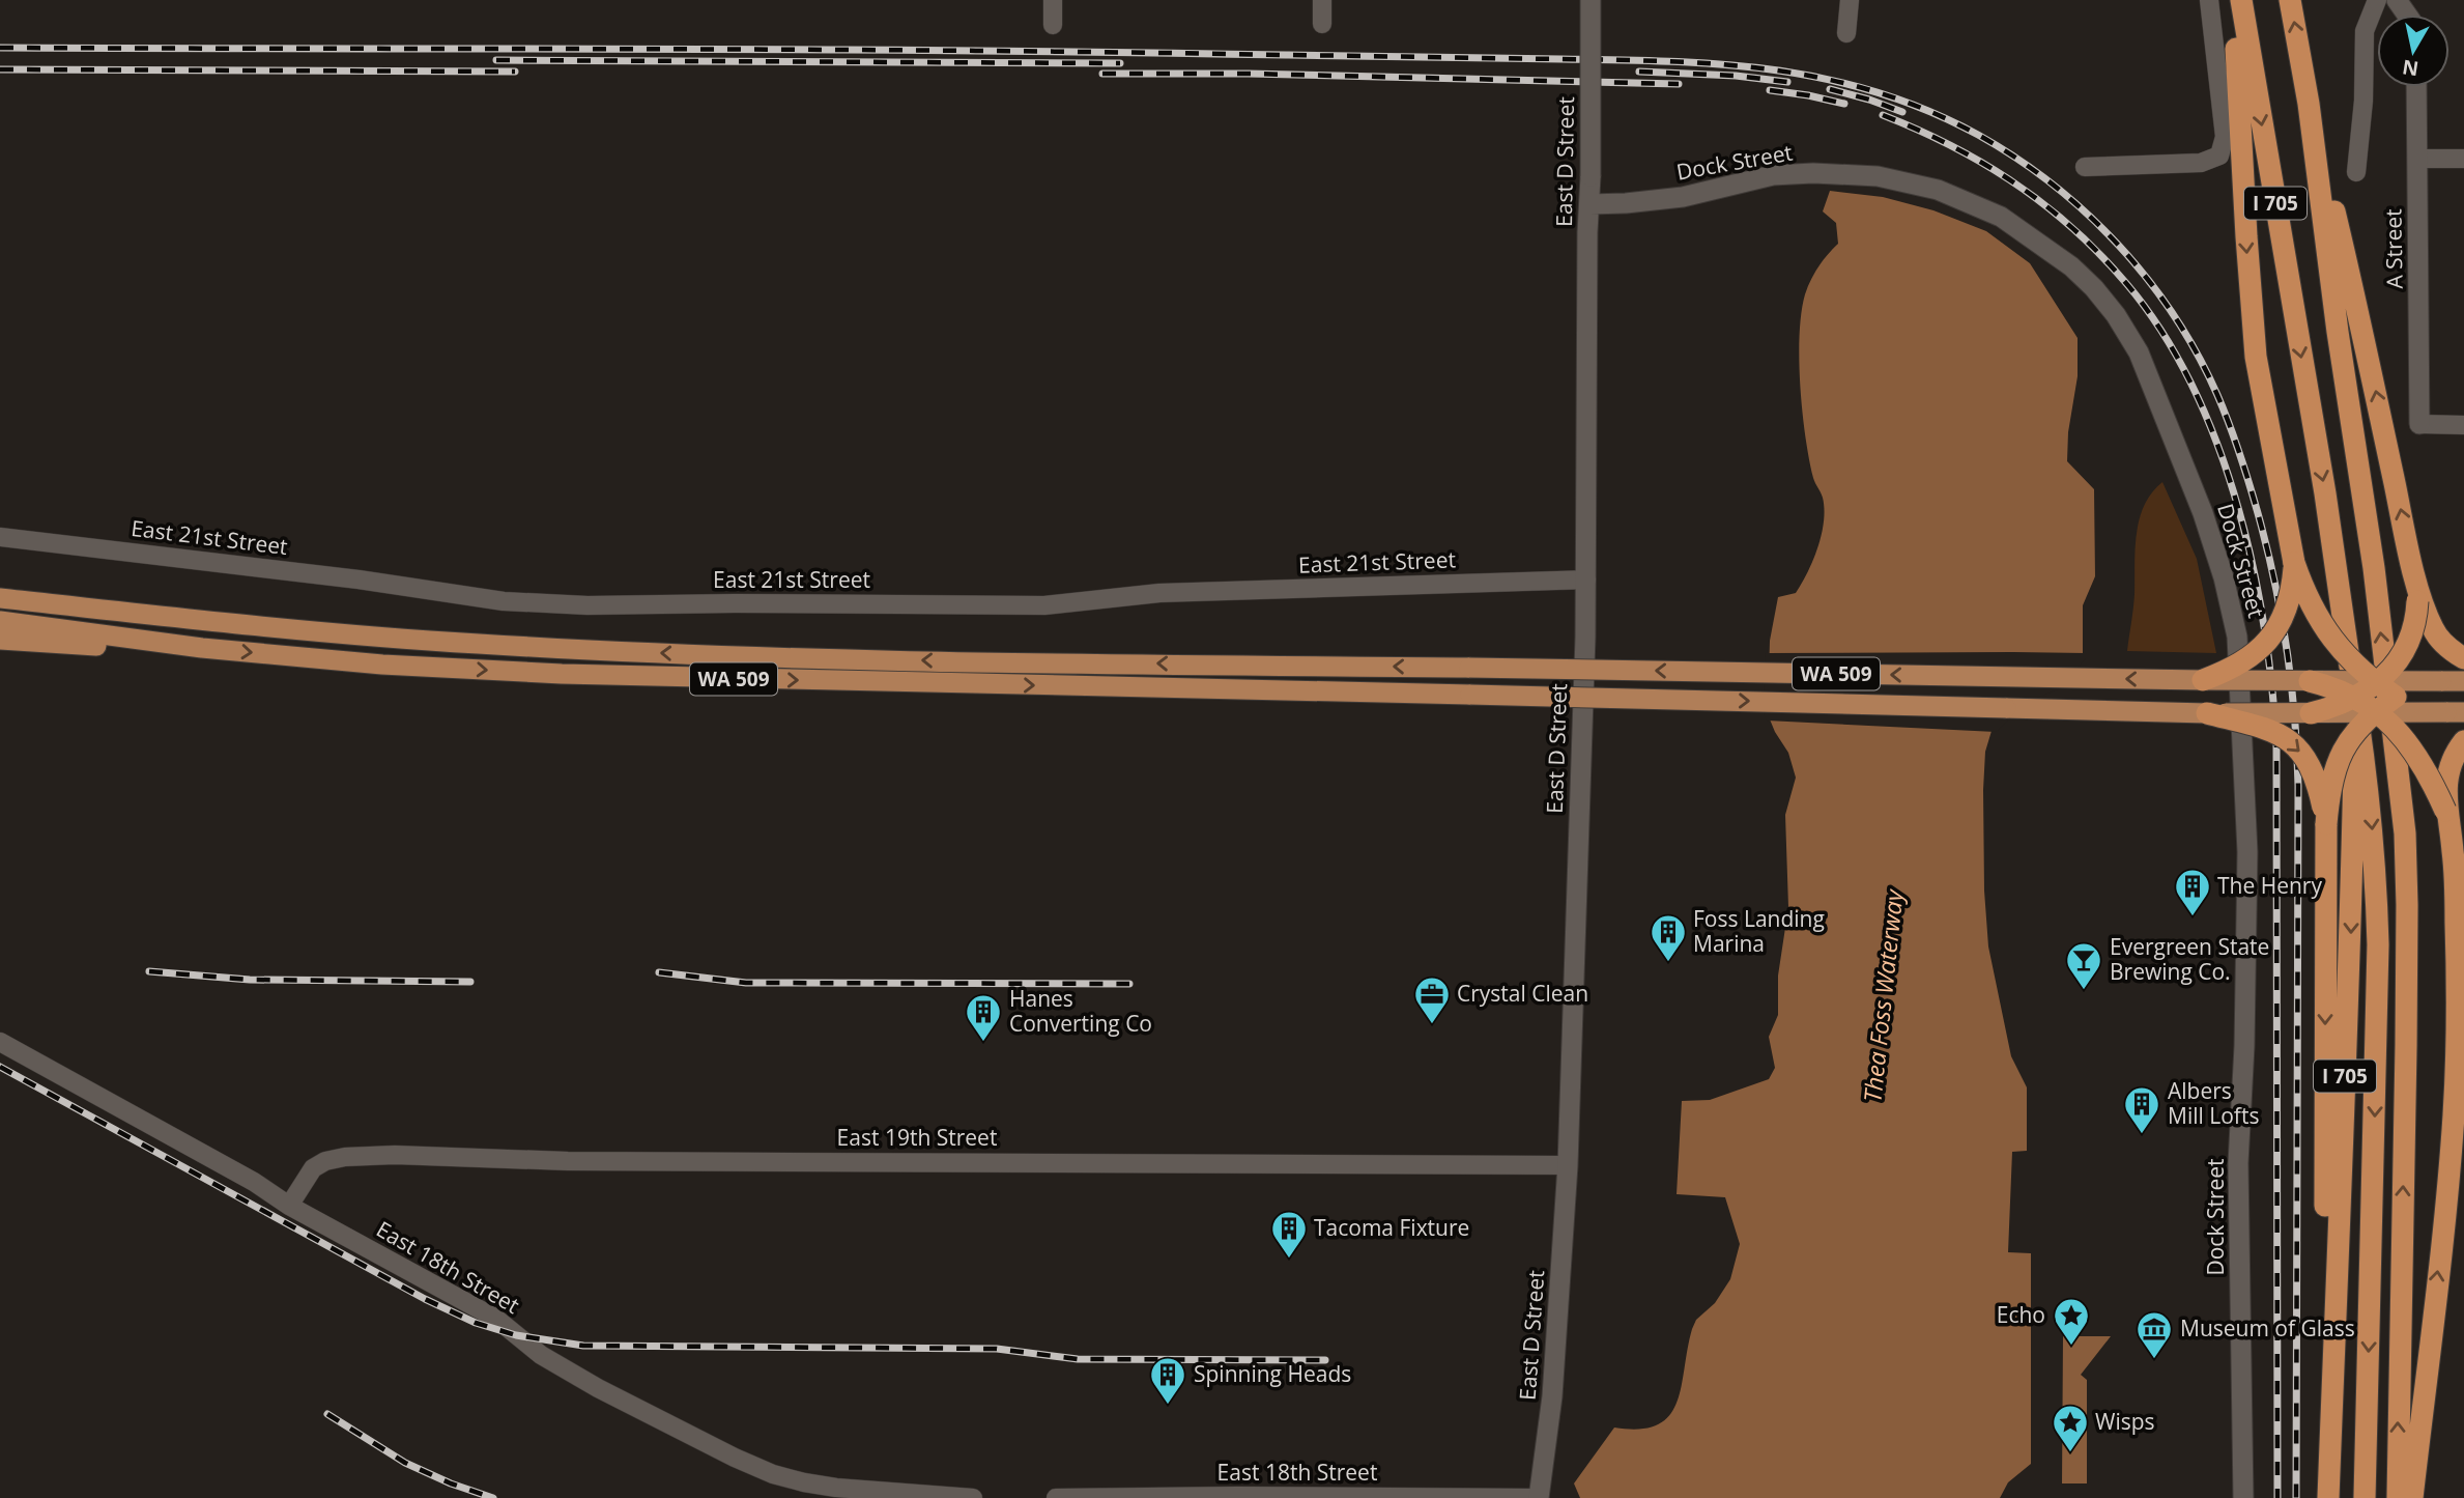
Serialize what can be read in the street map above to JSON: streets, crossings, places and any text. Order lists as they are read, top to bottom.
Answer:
{
  "streets": {
    "highway": ["I 705", "WA 509"],
    "street": [
      "East D Street",
      "Dock Street",
      "A Street",
      "East 21st Street",
      "East 19th Street",
      "East 18th Street"
    ]
  },
  "crossings": [
    ["East D Street", "Dock Street"],
    ["East D Street", "East 21st Street"],
    ["East D Street", "East 19th Street"],
    ["East D Street", "East 18th Street"],
    ["East 19th Street", "East 18th Street"]
  ],
  "water": ["Thea Foss Waterway"],
  "places": {
    "building": [
      "The Henry",
      "Foss Landing Marina",
      "Hanes Converting Co",
      "Albers Mill Lofts",
      "Tacoma Fixture",
      "Spinning Heads"
    ],
    "bar": ["Evergreen State Brewing Co."],
    "office": ["Crystal Clean"],
    "place": ["Echo", "Wisps"],
    "museum": ["Museum of Glass"]
  },
  "north": "bottom"
}
